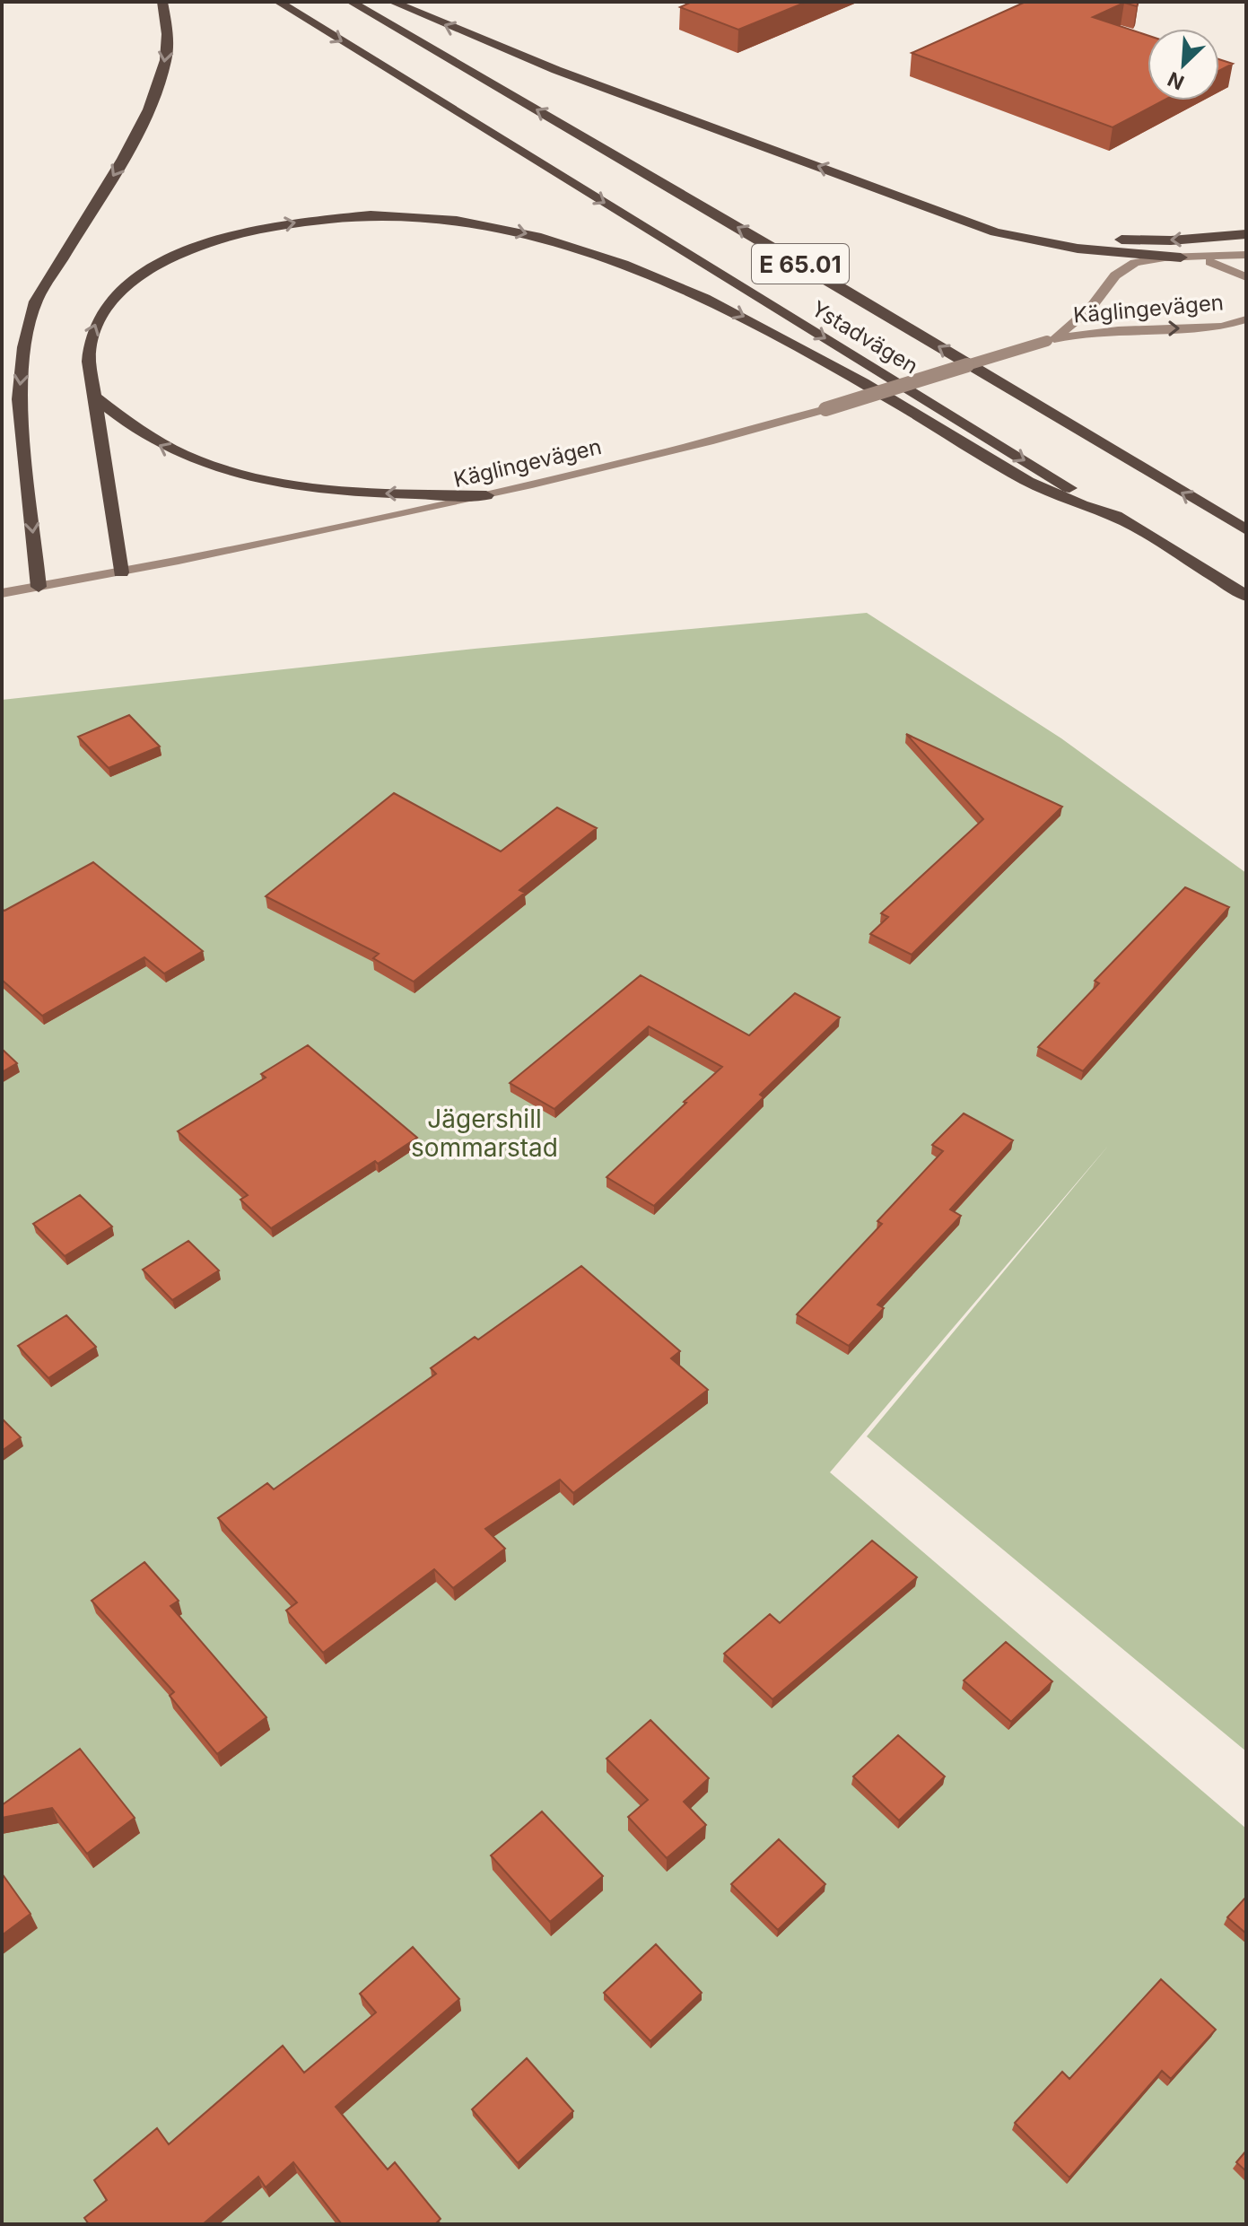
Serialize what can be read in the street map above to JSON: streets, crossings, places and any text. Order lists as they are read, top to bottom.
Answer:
{
  "streets": {
    "highway": ["E 65.01", "Ystadvägen"],
    "main road": ["Käglingevägen"]
  },
  "parks": ["Jägershill sommarstad"],
  "north": "bottom left"
}
